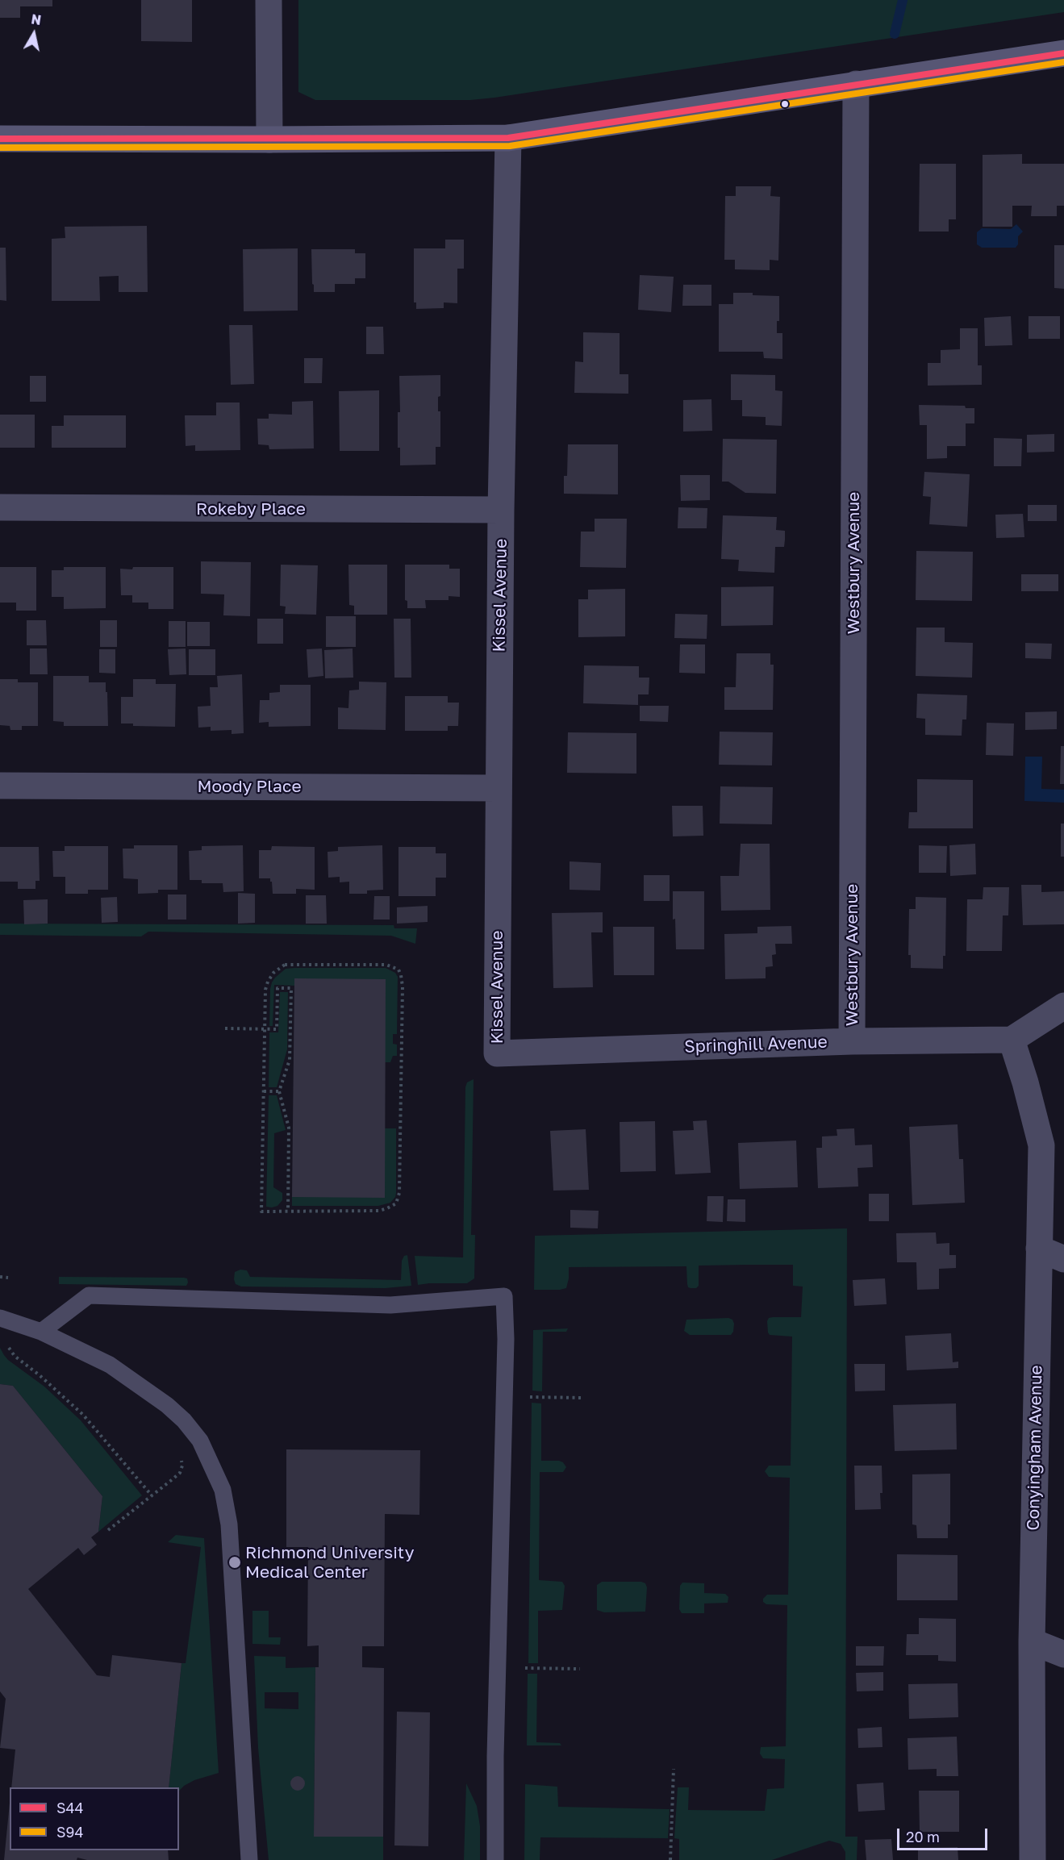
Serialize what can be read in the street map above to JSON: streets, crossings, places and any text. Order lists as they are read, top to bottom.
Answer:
{
  "streets": {
    "street": [
      "Rokeby Place",
      "Westbury Avenue",
      "Kissel Avenue",
      "Moody Place",
      "Springhill Avenue",
      "Conyingham Avenue"
    ]
  },
  "crossings": [
    ["Rokeby Place", "Kissel Avenue"],
    ["Westbury Avenue", "Springhill Avenue"],
    ["Kissel Avenue", "Moody Place"],
    ["Kissel Avenue", "Springhill Avenue"],
    ["Springhill Avenue", "Conyingham Avenue"]
  ],
  "places": ["Richmond University Medical Center"],
  "lines": ["transit line S44", "transit line S94"],
  "legend": ["S44", "S94"],
  "scale_bar": "20 m",
  "north": "top"
}
